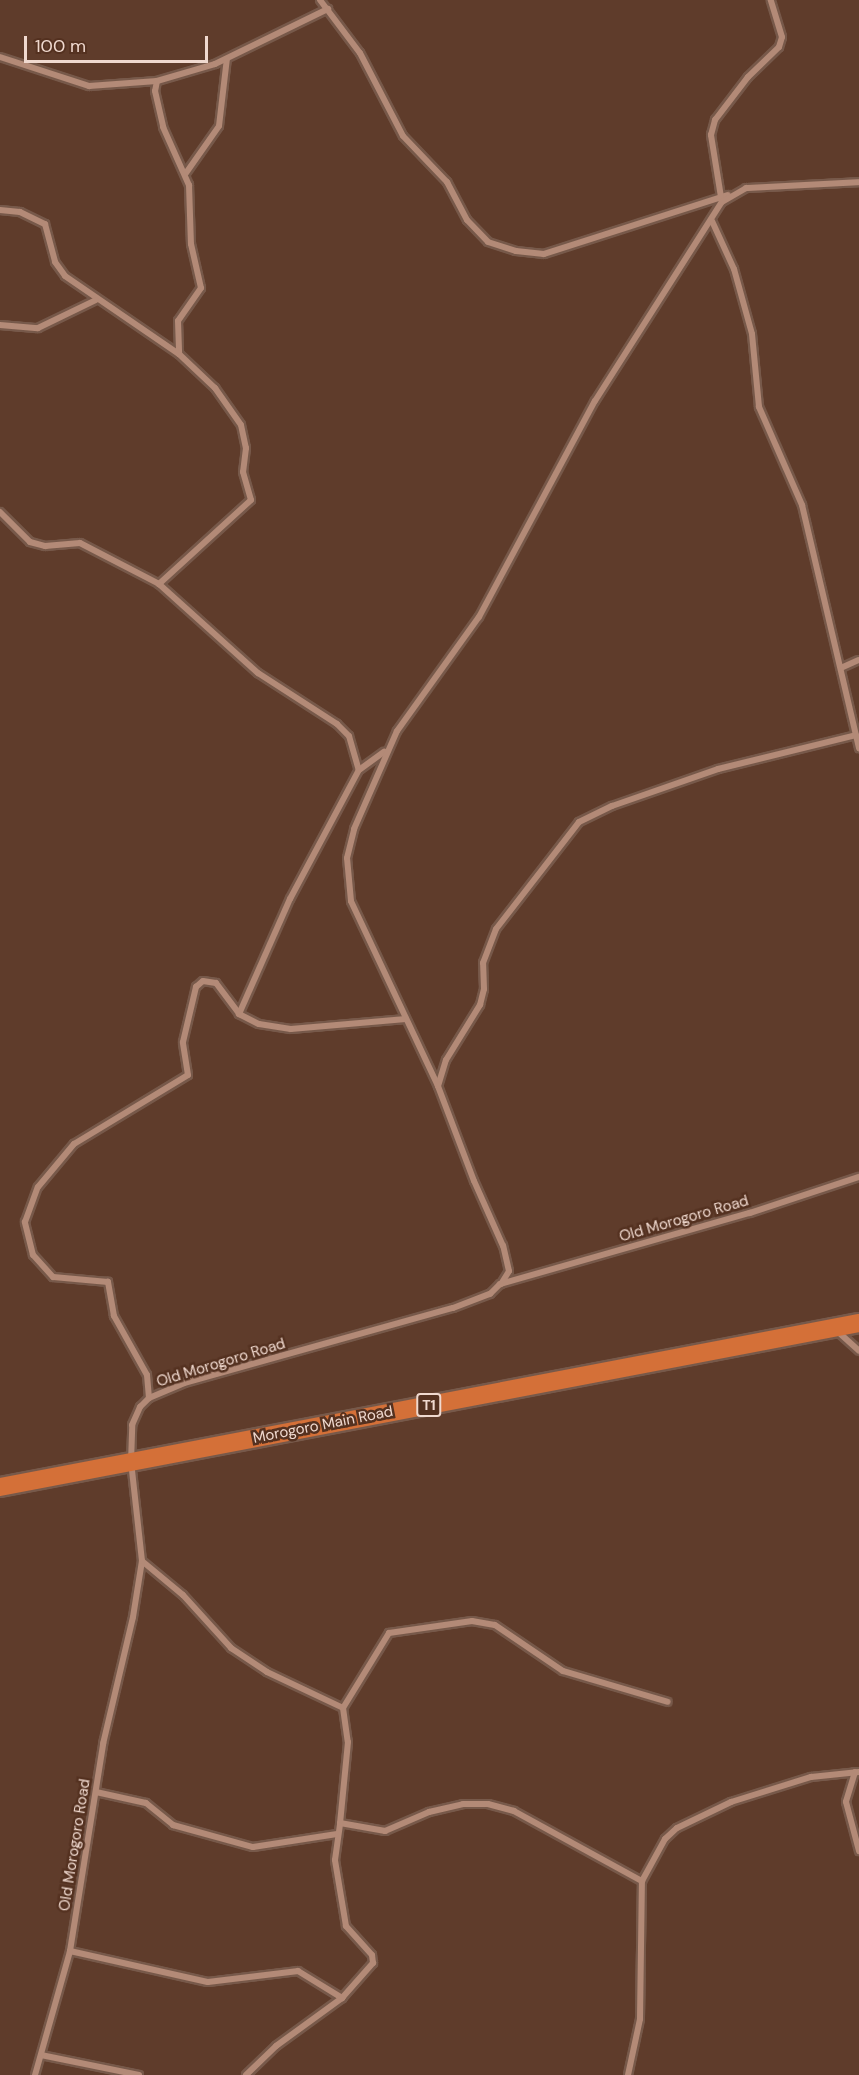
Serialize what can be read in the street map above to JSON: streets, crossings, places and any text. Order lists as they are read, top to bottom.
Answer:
{
  "streets": {
    "highway": ["T1", "Morogoro Main Road"],
    "street": ["Old Morogoro Road"]
  },
  "crossings": [
    ["Old Morogoro Road", "Morogoro Main Road"]
  ],
  "scale_bar": "100 m"
}
